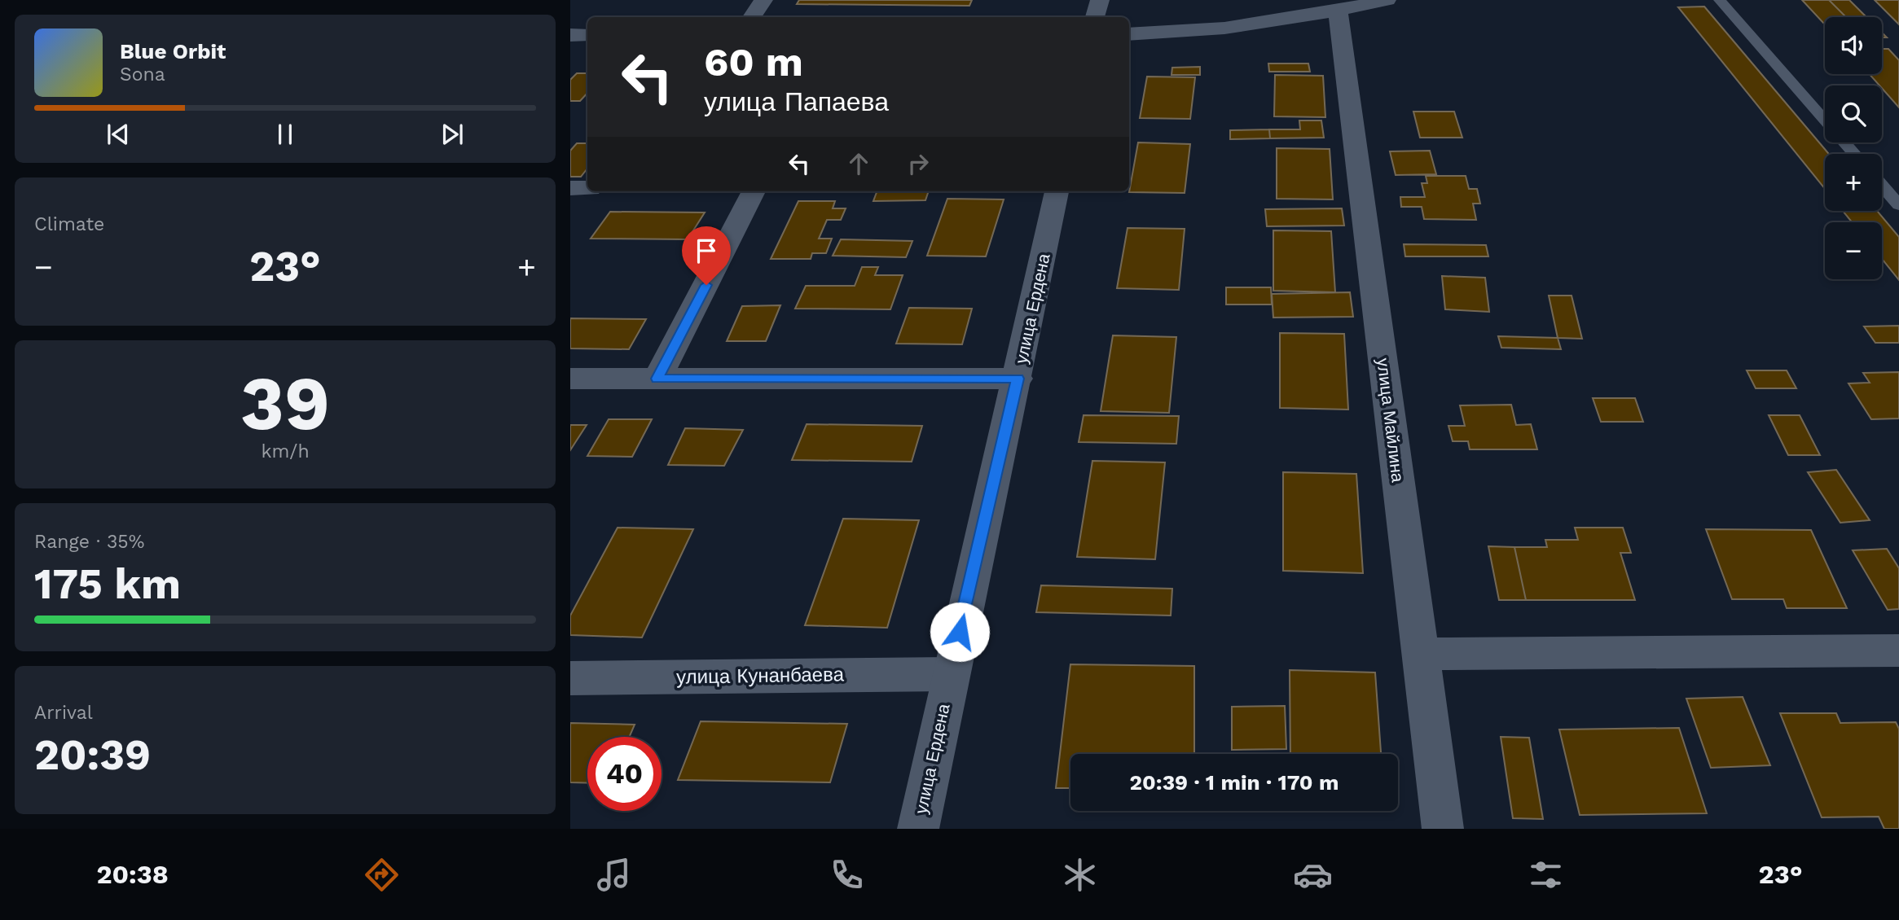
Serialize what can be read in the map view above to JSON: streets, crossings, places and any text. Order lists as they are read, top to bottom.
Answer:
{
  "streets": {
    "street": ["улица Ердена", "улица Майлина", "улица Кунанбаева"]
  },
  "crossings": [
    ["улица Ердена", "улица Кунанбаева"]
  ],
  "page": {
    "map_buttons": ["+", "−"],
    "turn": ["60 m", "улица Папаева"],
    "song": ["Blue Orbit", "Sona"],
    "tile": [
      "Climate",
      ["39", "km/h"],
      ["Range · 35%", "175 km"],
      ["Arrival", "20:39"]
    ],
    "heat": ["−", "23°", "+"],
    "limit": "40",
    "trip": "20:39 · 1 min · 170 m",
    "tabs": ["20:38", "23°"]
  }
}
